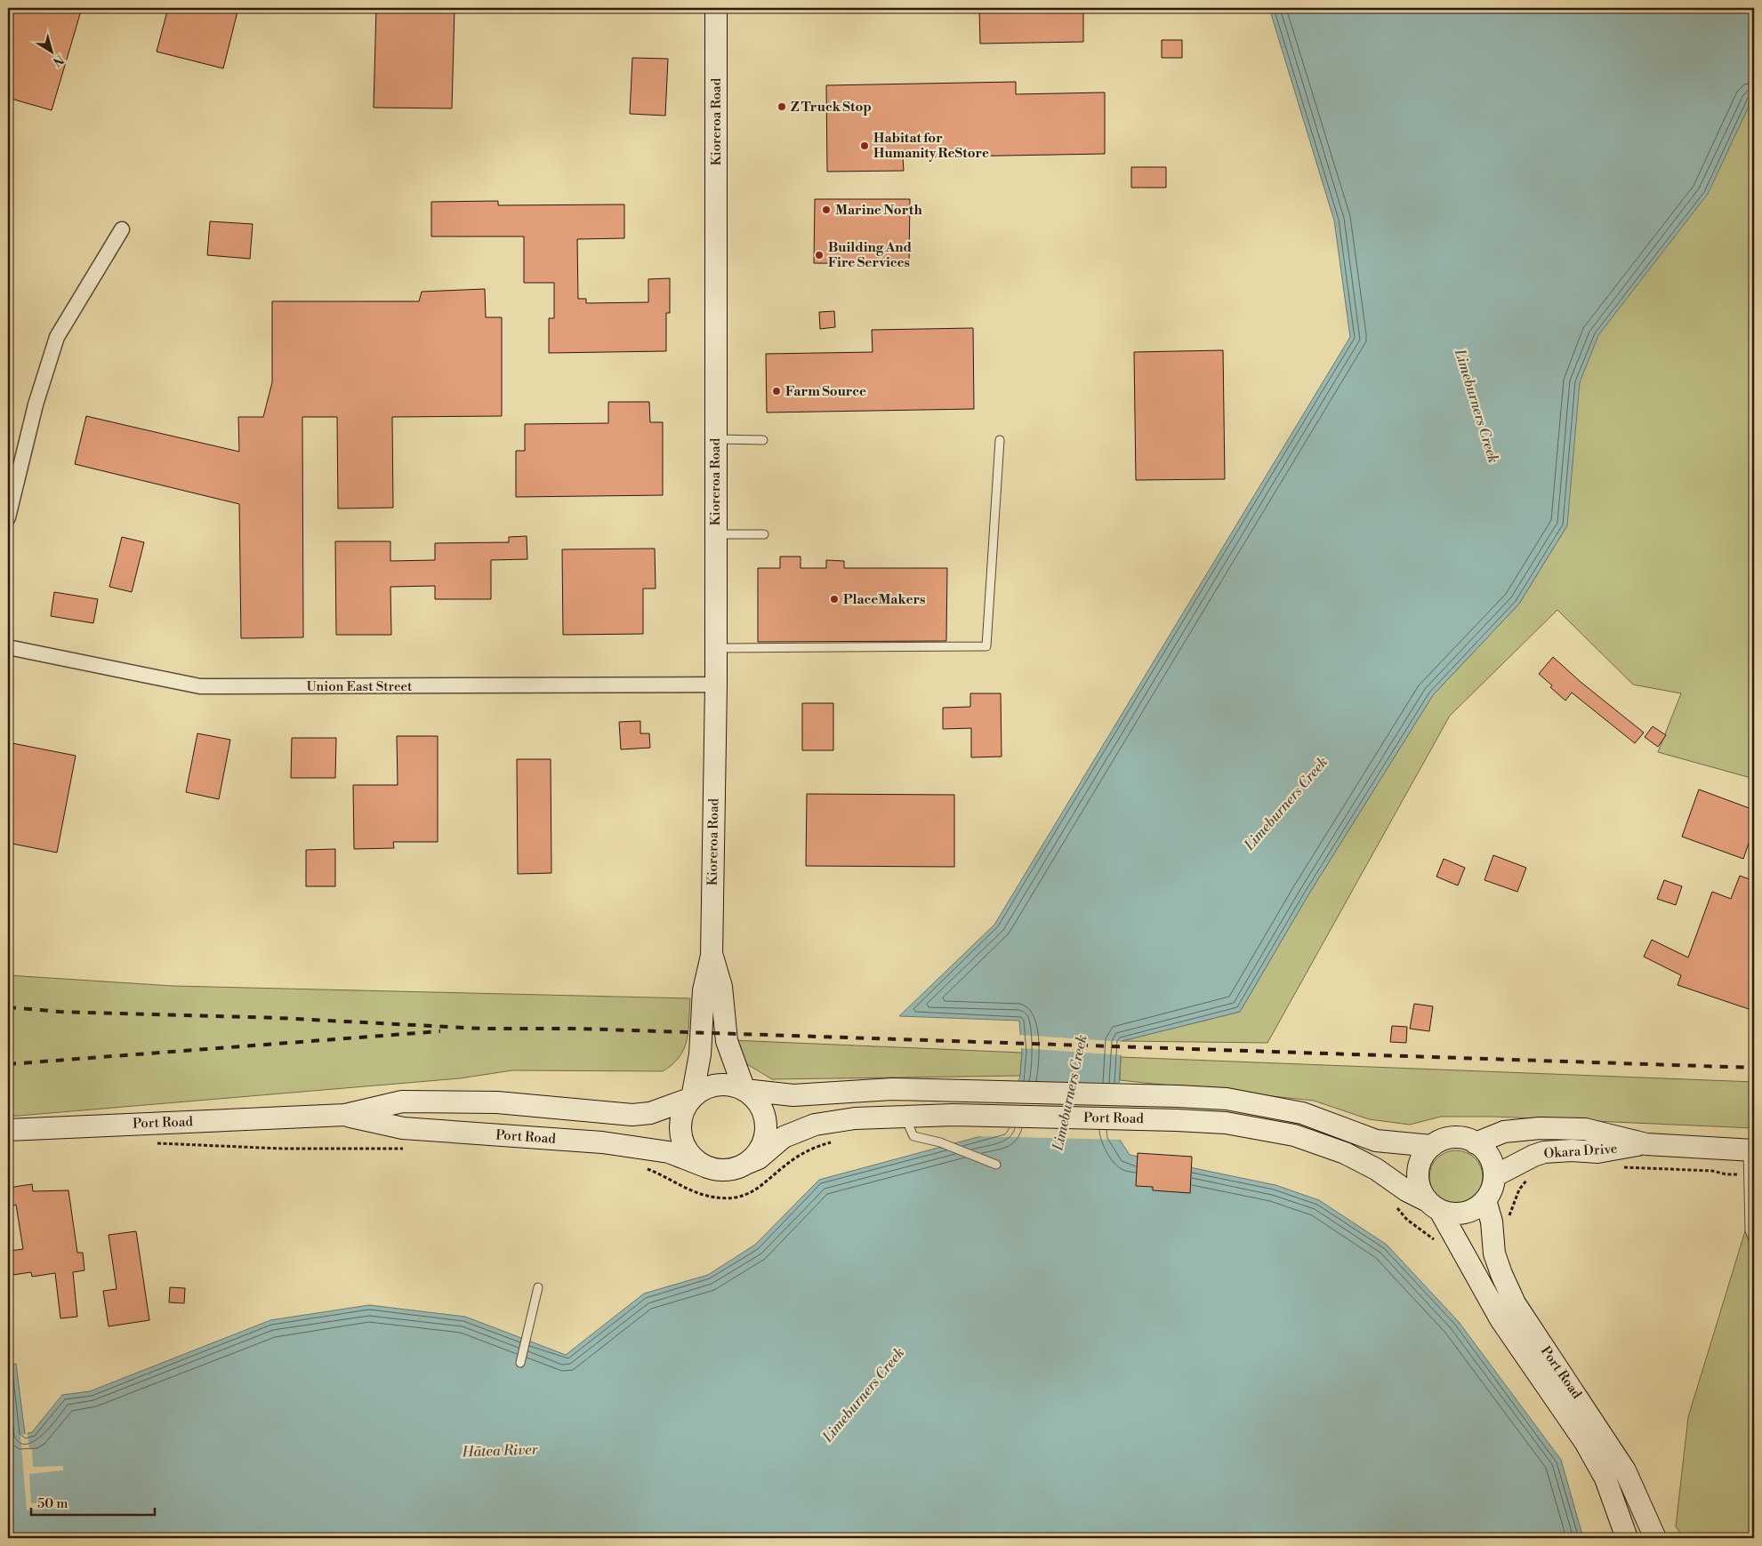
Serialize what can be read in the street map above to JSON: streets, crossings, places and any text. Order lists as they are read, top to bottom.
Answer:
{
  "streets": {
    "main road": ["Kioreroa Road", "Port Road", "Okara Drive"],
    "street": ["Union East Street"]
  },
  "crossings": [
    ["Kioreroa Road", "Union East Street"],
    ["Kioreroa Road", "Port Road"],
    ["Port Road", "Okara Drive"]
  ],
  "water": ["Limeburners Creek", "Hātea River"],
  "places": [
    "Z Truck Stop",
    "Habitat for Humanity ReStore",
    "Marine North",
    "Building And Fire Services",
    "Farm Source",
    "PlaceMakers"
  ],
  "scale_bar": "50 m",
  "north": "bottom right"
}
